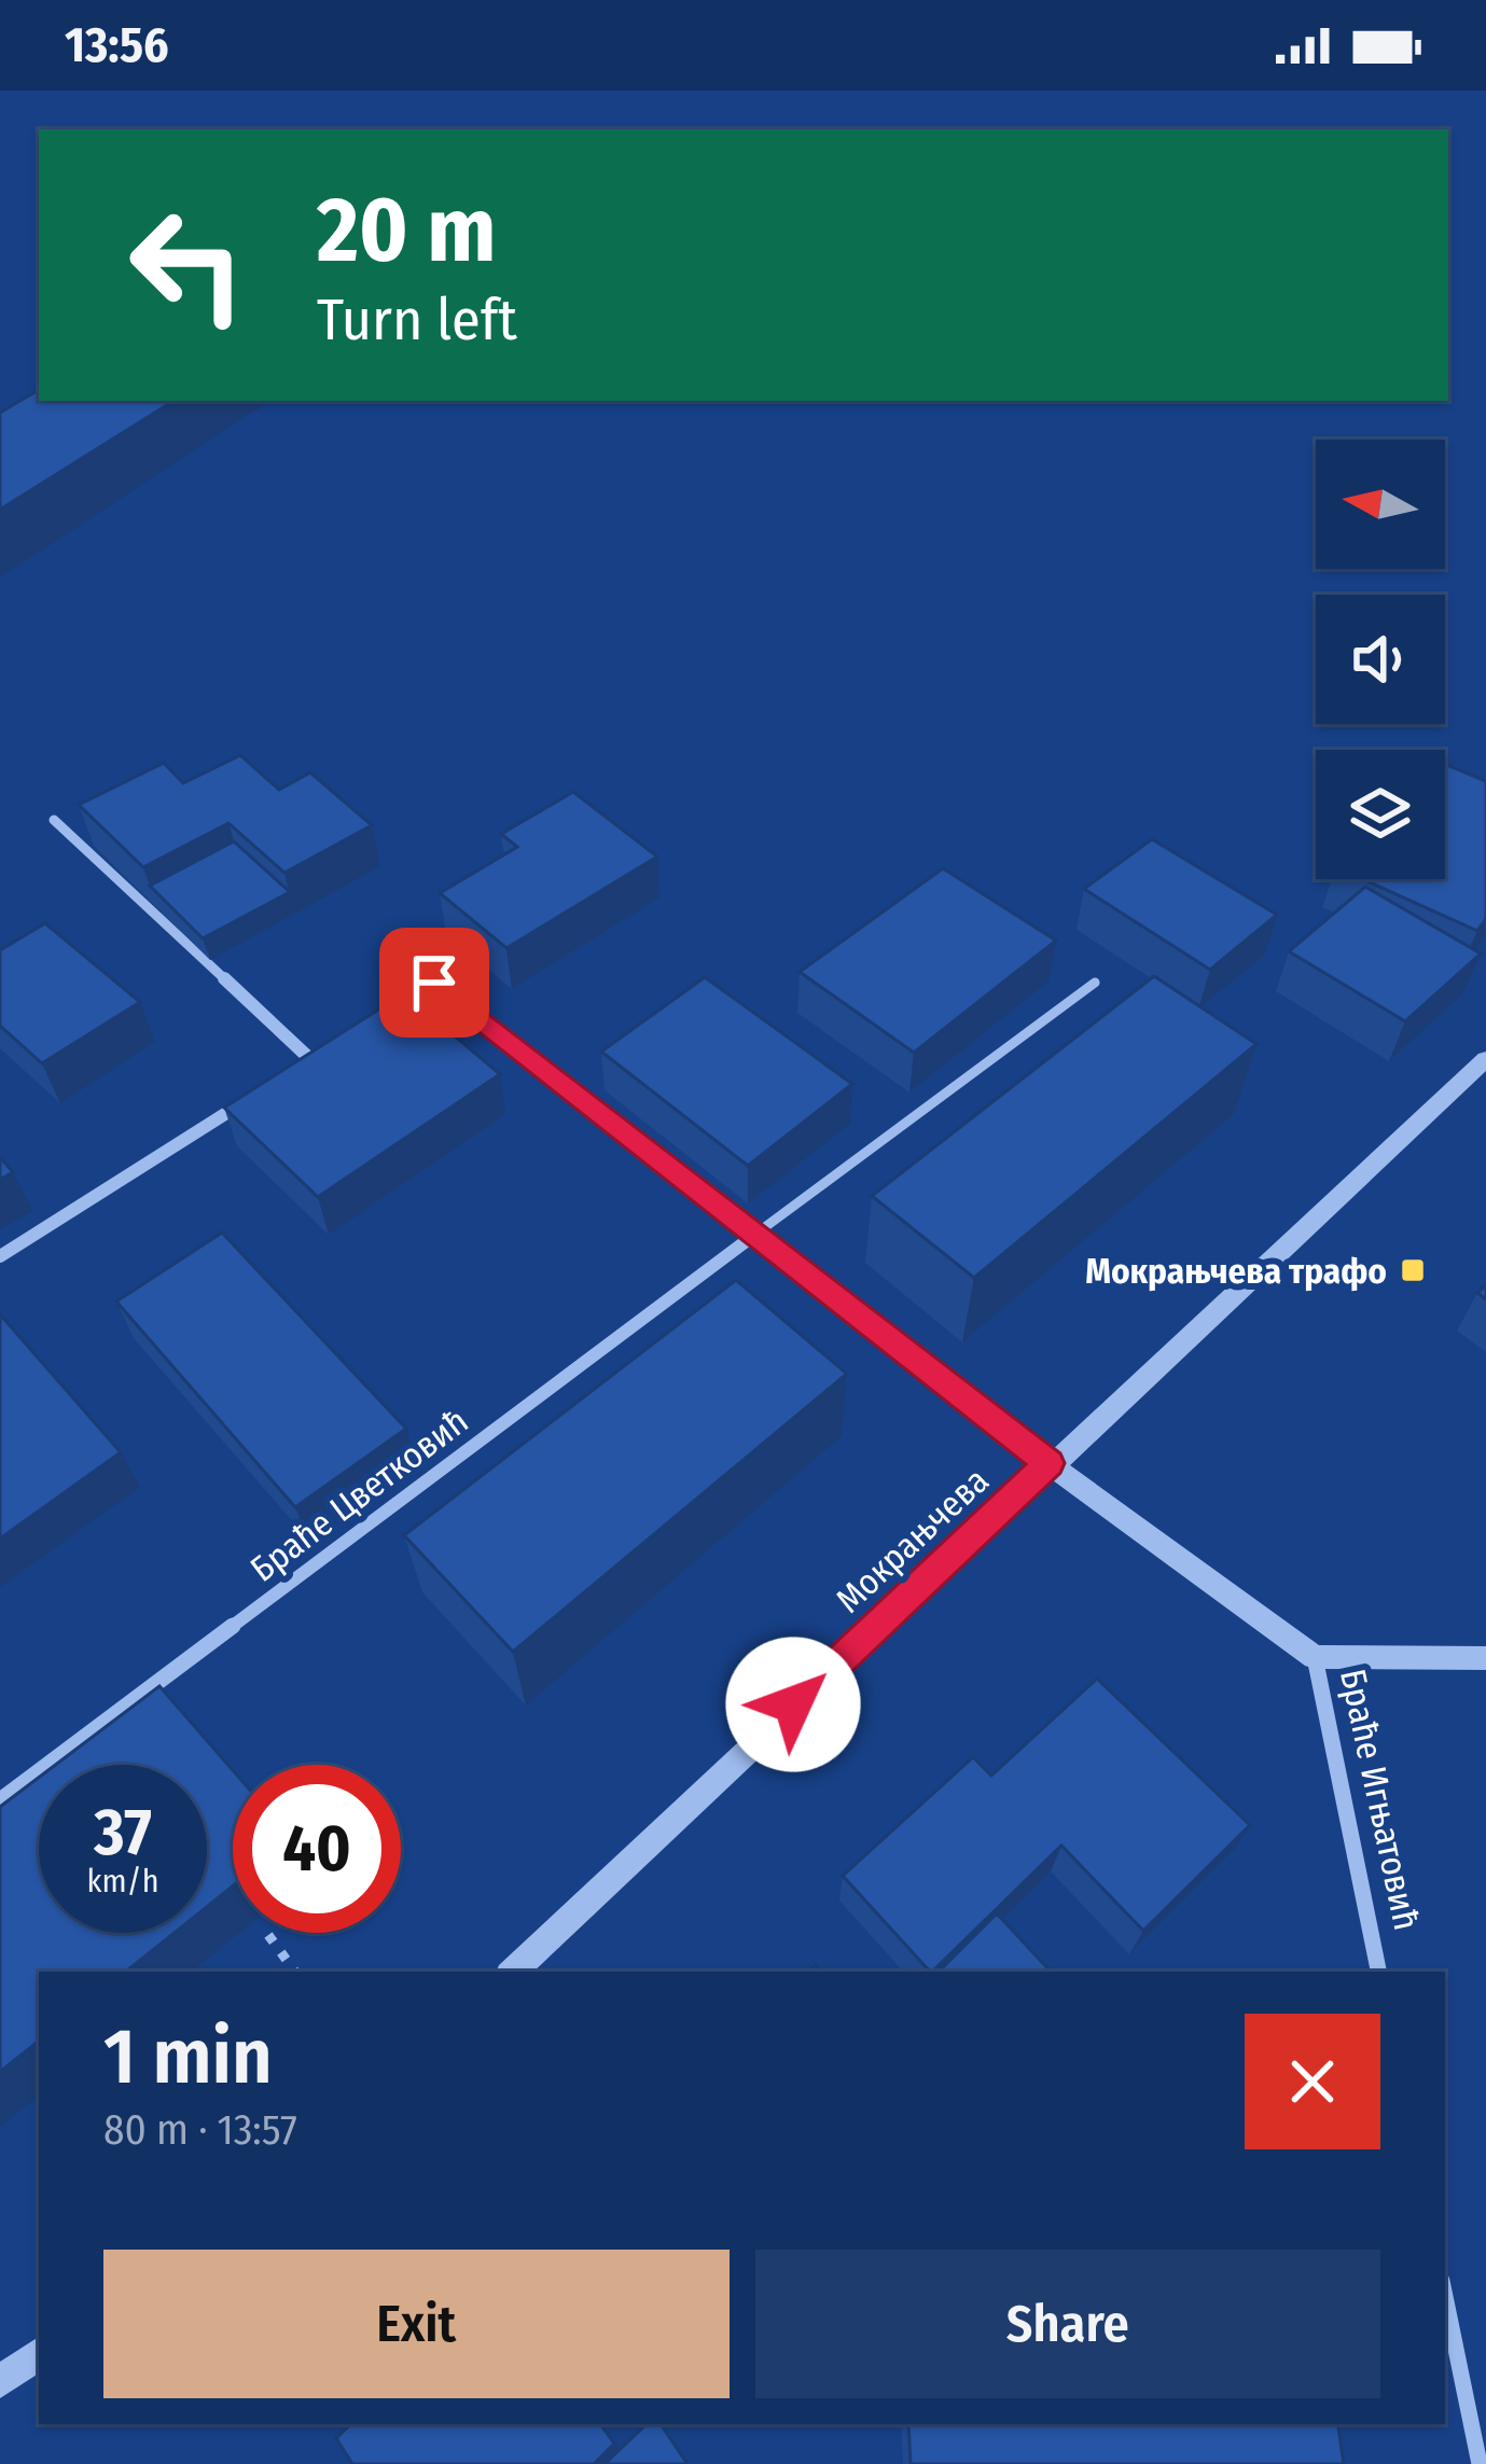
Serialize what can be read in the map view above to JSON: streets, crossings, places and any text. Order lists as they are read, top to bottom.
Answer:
{
  "streets": {
    "street": ["Браће Цветковић", "Мокрањчева", "Браће Игњатовић"]
  },
  "crossings": [
    ["Мокрањчева", "Браће Игњатовић"]
  ],
  "places": {
    "transit": ["Мокрањчева трафо"]
  },
  "north": "left",
  "page": {
    "status": "13:56",
    "turn": ["20 m", "Turn left"],
    "speed": "37 km/h",
    "limit": "40",
    "heading": ["1 min", "80 m · 13:57"],
    "buttons": ["Exit", "Share"]
  }
}
